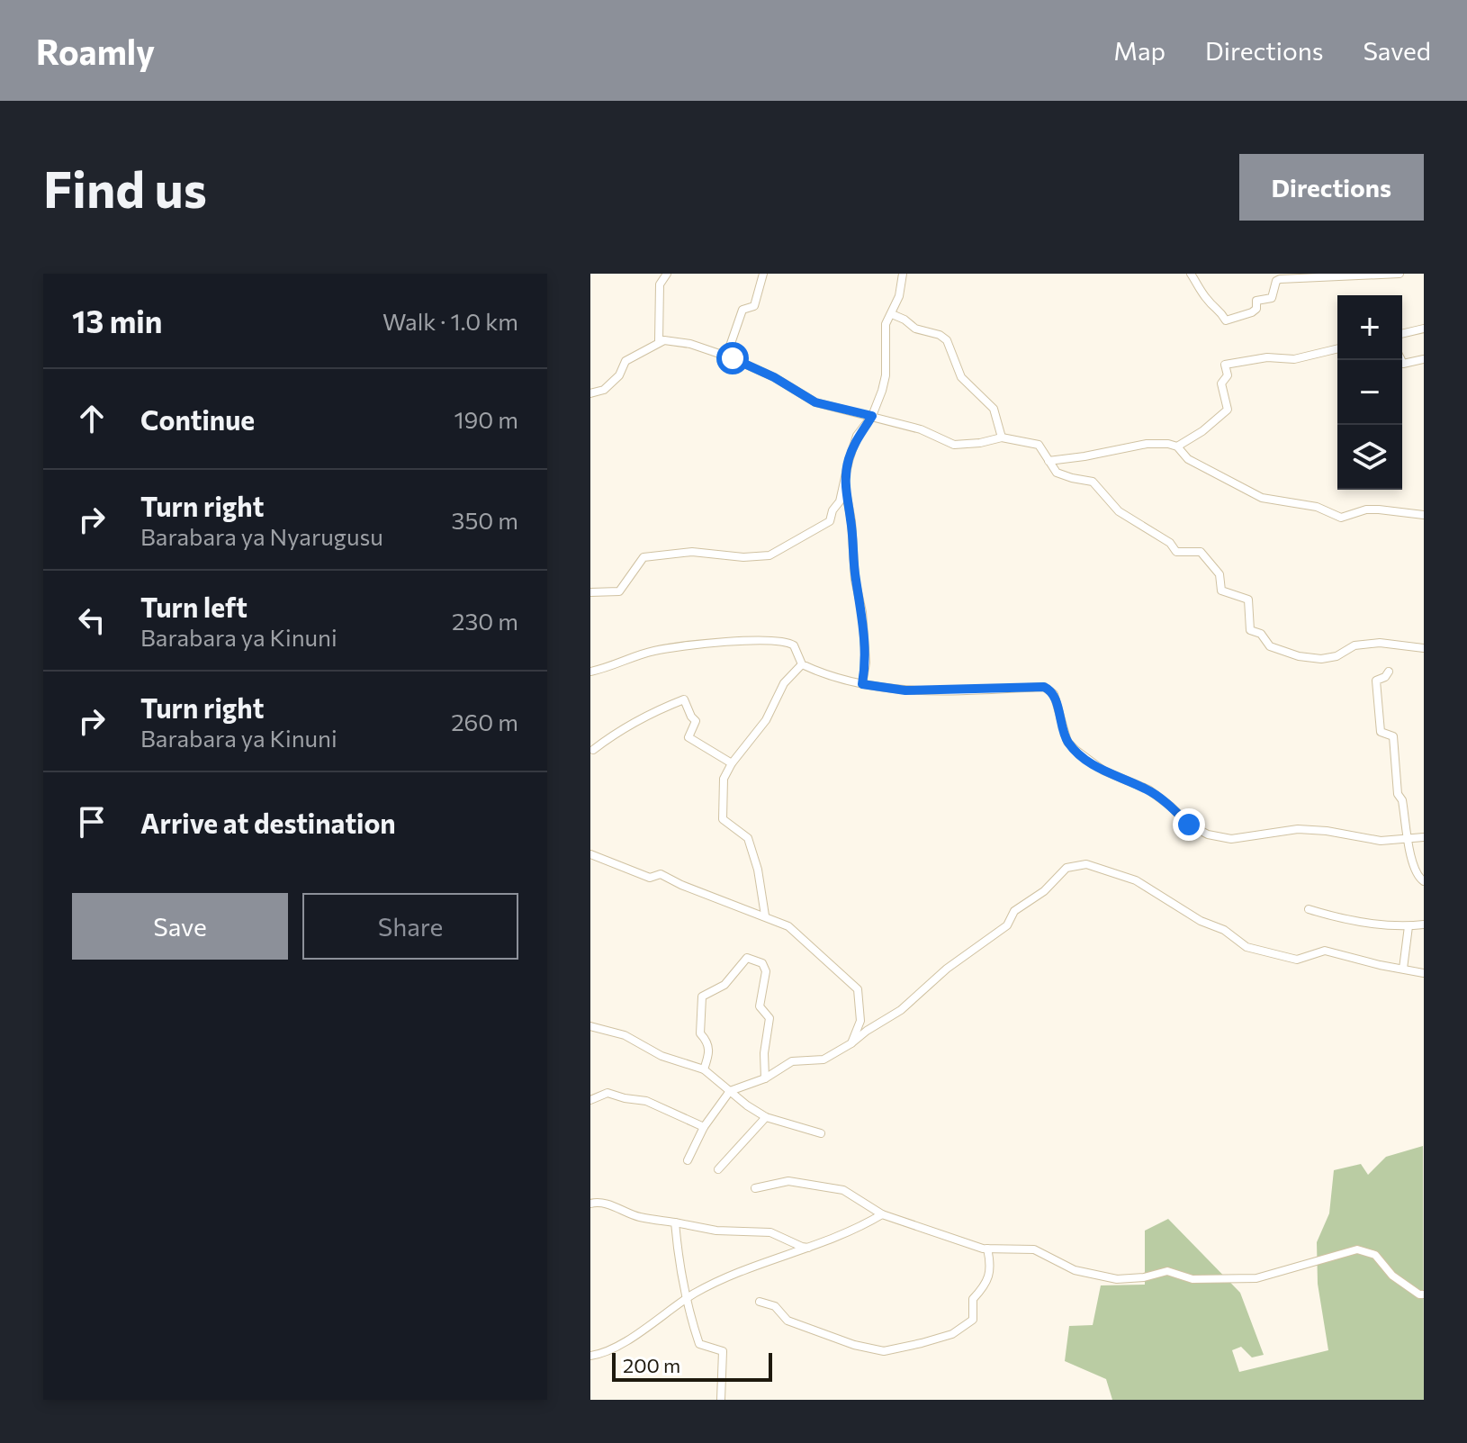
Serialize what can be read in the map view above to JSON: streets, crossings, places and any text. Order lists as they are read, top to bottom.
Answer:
{
  "scale_bar": "200 m",
  "page": {
    "header": "Roamly",
    "nav": ["Map", "Directions", "Saved"],
    "buttons": [
      "Directions",
      ["Save", "Share"]
    ],
    "title": "Find us",
    "heading": ["13 min", "Walk · 1.0 km"],
    "map_buttons": ["+", "−"],
    "list": [
      ["Continue", "190 m"],
      ["Turn right", "Barabara ya Nyarugusu", "350 m"],
      ["Turn left", "Barabara ya Kinuni", "230 m"],
      ["Turn right", "Barabara ya Kinuni", "260 m"],
      "Arrive at destination"
    ],
    "scale": "200 m"
  }
}
